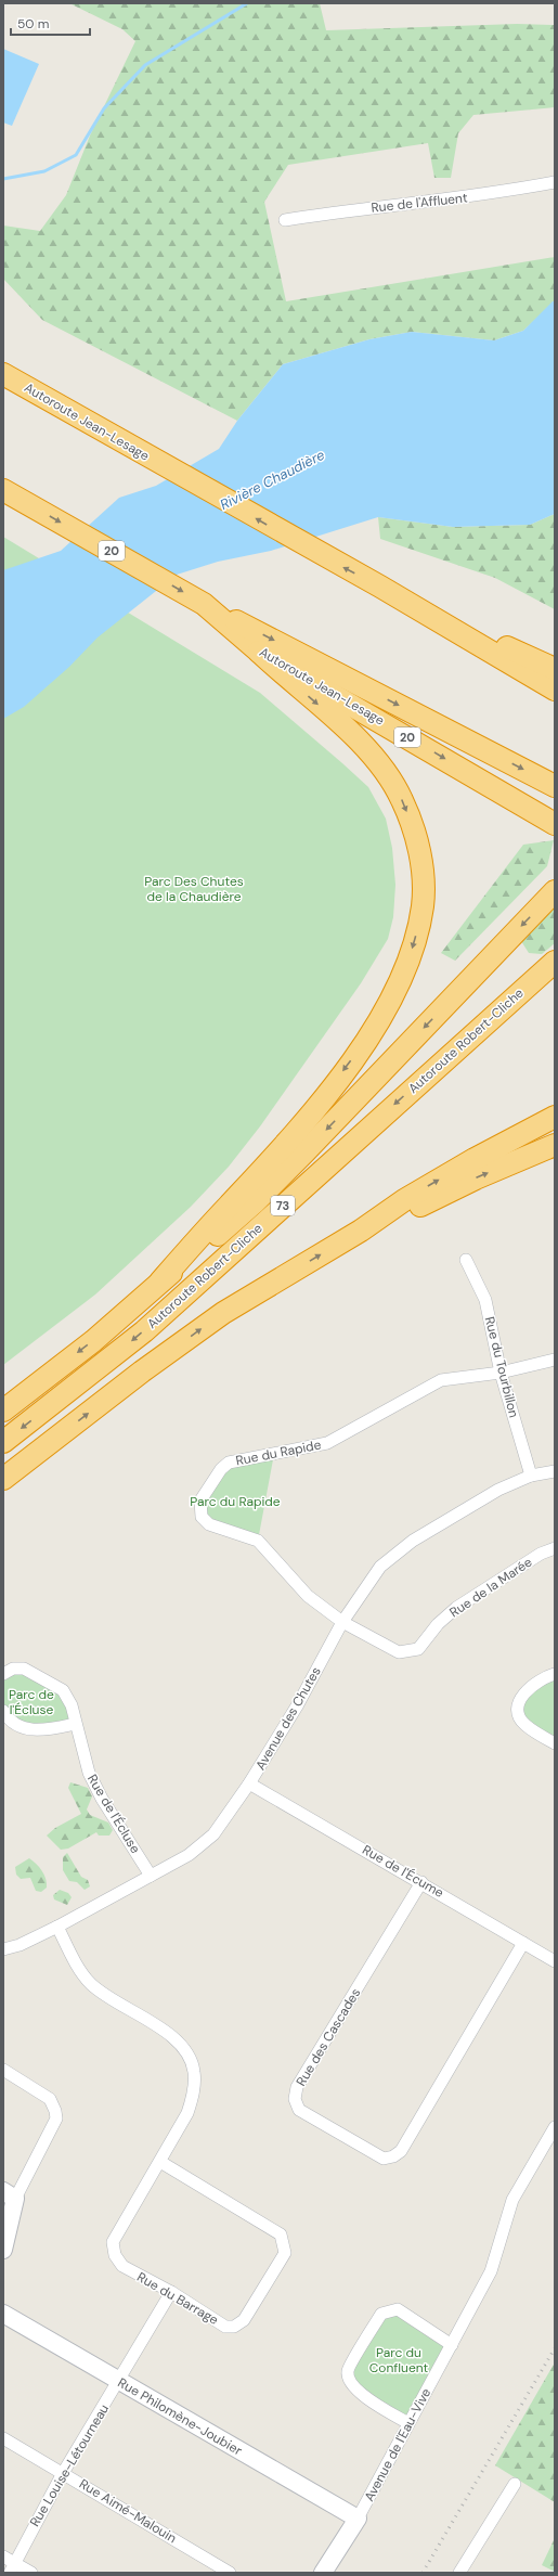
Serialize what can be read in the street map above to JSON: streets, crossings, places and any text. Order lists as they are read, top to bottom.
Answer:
{
  "streets": {
    "highway": [
      "Autoroute Jean-Lesage",
      "20",
      "Autoroute Robert-Cliche",
      "73"
    ],
    "street": [
      "Rue de l'Affluent",
      "Rue du Tourbillon",
      "Rue du Rapide",
      "Rue de la Marée",
      "Avenue des Chutes",
      "Rue de l'Écluse",
      "Rue de l'Écume",
      "Rue des Cascades",
      "Rue du Barrage",
      "Rue Philomène-Joubier",
      "Avenue de l'Eau-Vive",
      "Rue Louise-Létourneau",
      "Rue Aimé-Malouin"
    ]
  },
  "crossings": [
    ["Rue du Tourbillon", "Rue du Rapide"],
    ["Rue du Tourbillon", "Avenue des Chutes"],
    ["Rue du Rapide", "Rue de la Marée"],
    ["Rue du Rapide", "Avenue des Chutes"],
    ["Rue de la Marée", "Avenue des Chutes"],
    ["Avenue des Chutes", "Rue de l'Écluse"],
    ["Avenue des Chutes", "Rue de l'Écume"],
    ["Avenue des Chutes", "Rue du Barrage"],
    ["Rue de l'Écume", "Rue des Cascades"],
    ["Rue du Barrage", "Rue Louise-Létourneau"],
    ["Rue Philomène-Joubier", "Avenue de l'Eau-Vive"],
    ["Rue Philomène-Joubier", "Rue Louise-Létourneau"],
    ["Rue Louise-Létourneau", "Rue Aimé-Malouin"]
  ],
  "water": ["Rivière Chaudière"],
  "parks": [
    "Parc Des Chutes de la Chaudière",
    "Parc du Rapide",
    "Parc de l'Écluse",
    "Parc du Confluent"
  ],
  "scale_bar": "50 m"
}
